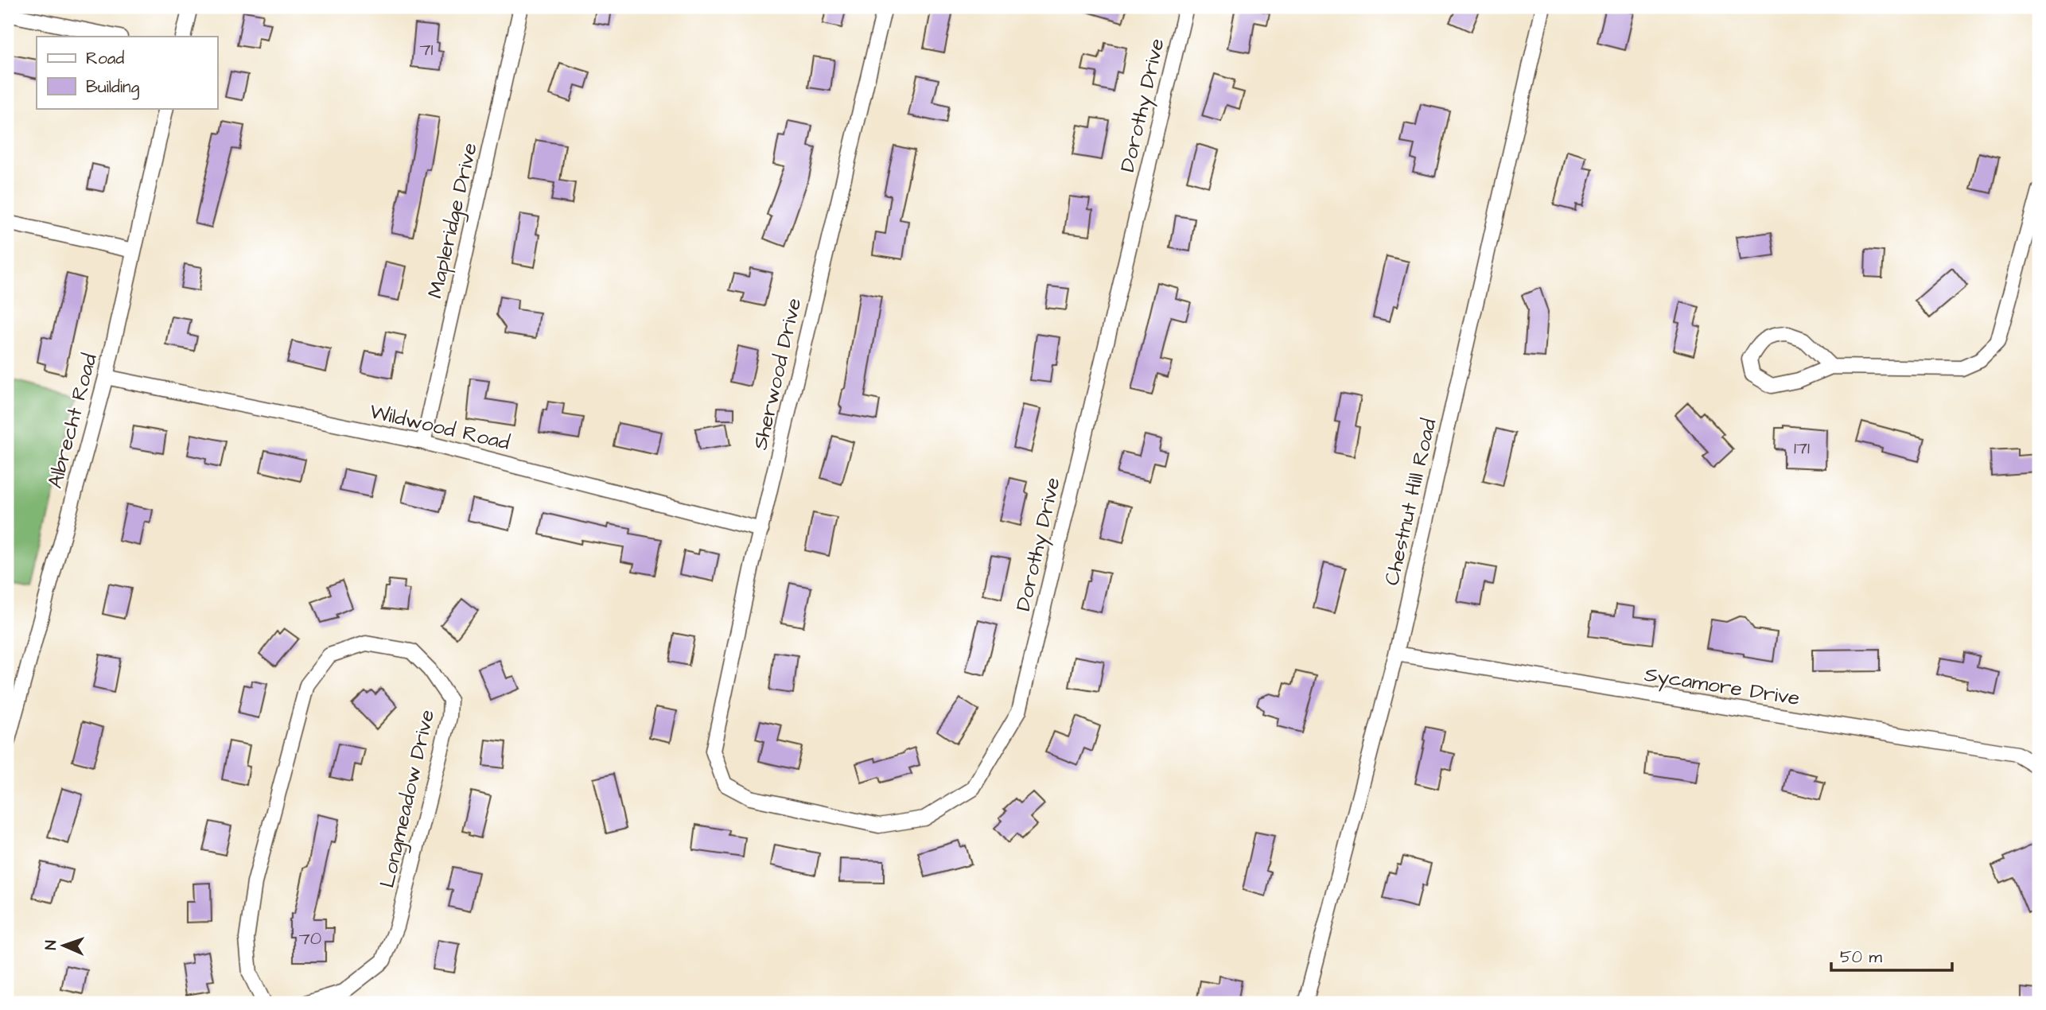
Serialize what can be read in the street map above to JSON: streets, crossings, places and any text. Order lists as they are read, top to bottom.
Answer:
{
  "streets": {
    "street": [
      "Dorothy Drive",
      "Mapleridge Drive",
      "Sherwood Drive",
      "Albrecht Road",
      "Wildwood Road",
      "Chestnut Hill Road",
      "Sycamore Drive",
      "Longmeadow Drive"
    ]
  },
  "crossings": [
    ["Dorothy Drive", "Sherwood Drive"],
    ["Mapleridge Drive", "Wildwood Road"],
    ["Sherwood Drive", "Wildwood Road"],
    ["Albrecht Road", "Wildwood Road"],
    ["Chestnut Hill Road", "Sycamore Drive"]
  ],
  "house_numbers": ["71", "171", "70"],
  "legend": ["Road", "Building"],
  "scale_bar": "50 m",
  "north": "left"
}
